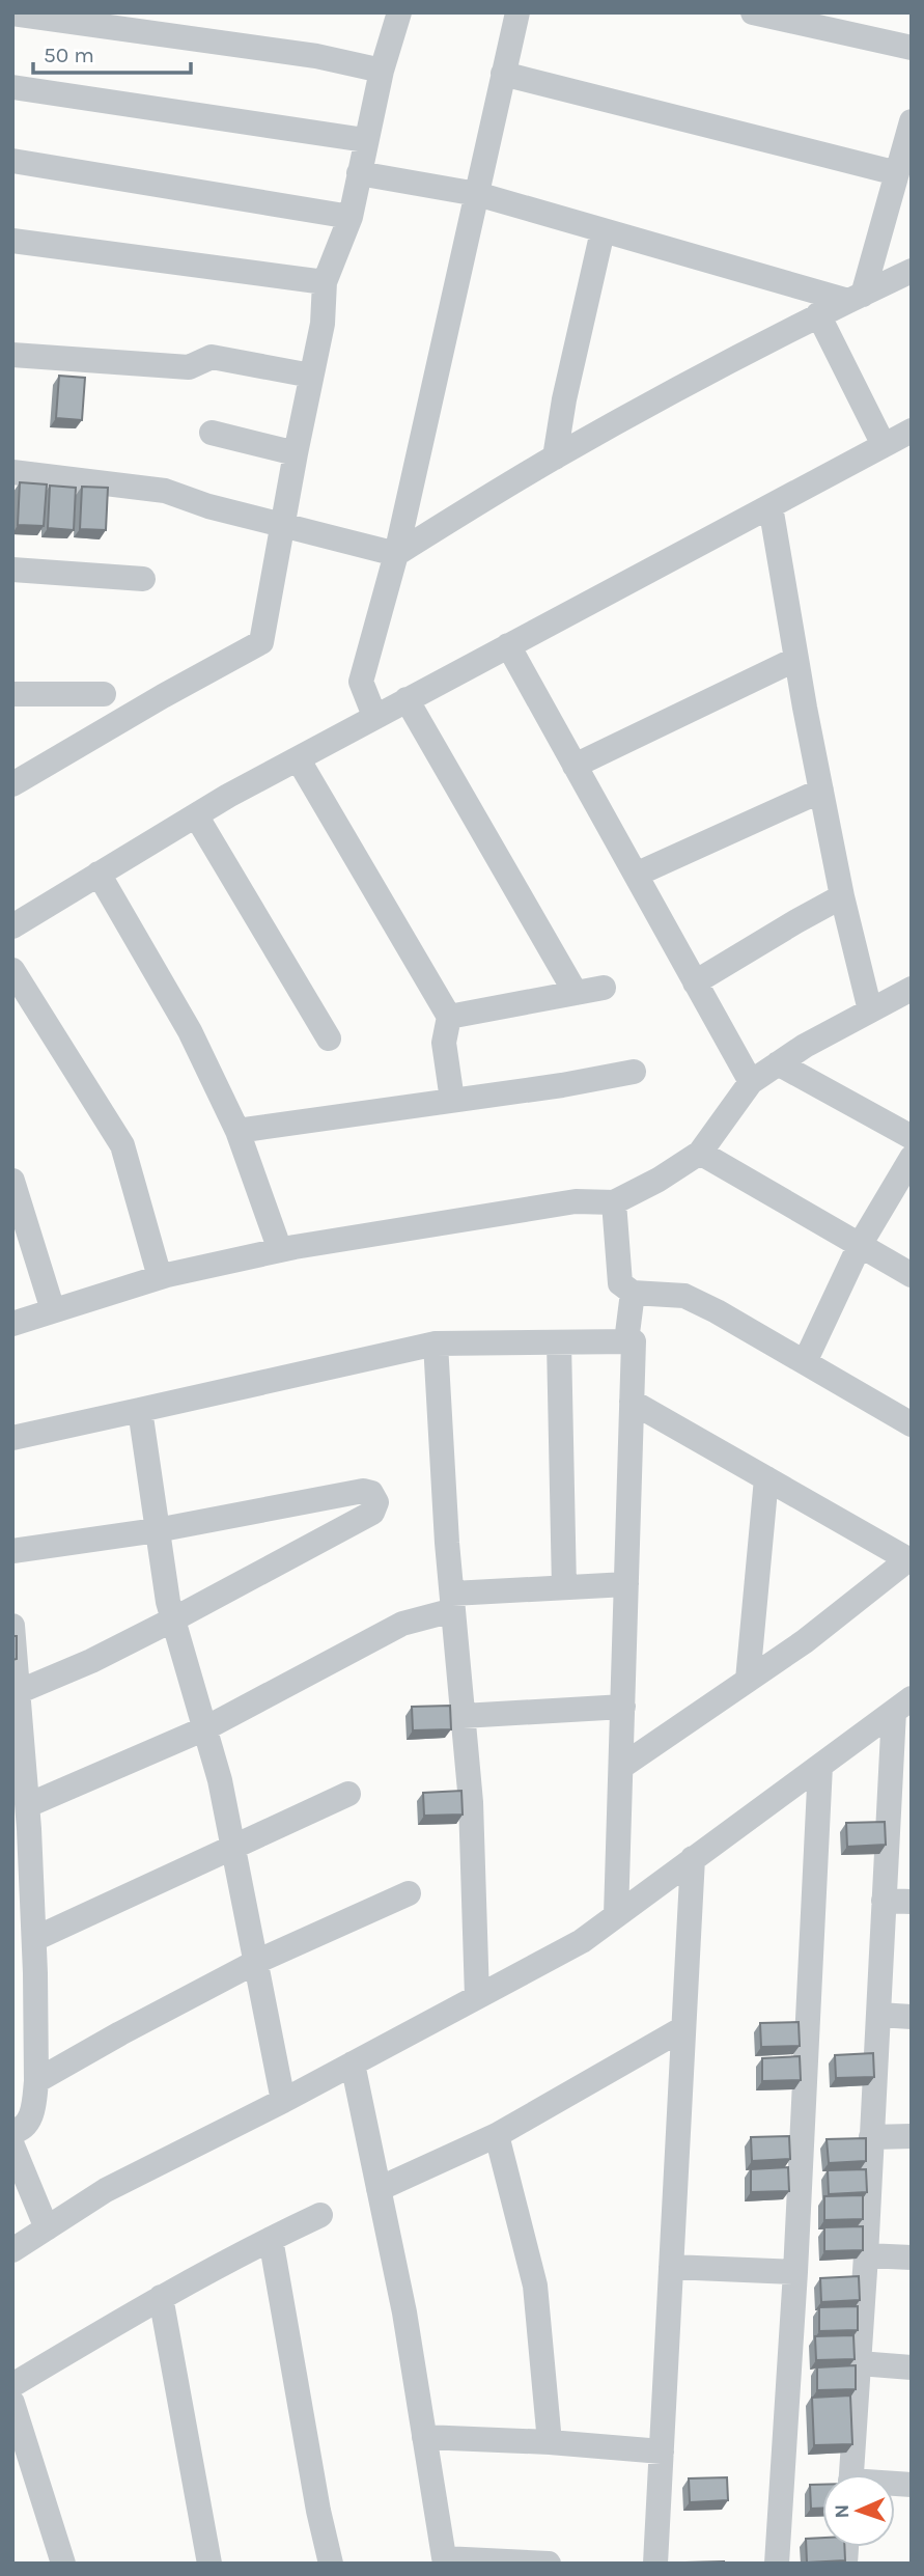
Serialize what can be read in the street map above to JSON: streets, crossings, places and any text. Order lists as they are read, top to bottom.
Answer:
{
  "scale_bar": "50 m",
  "north": "left"
}
